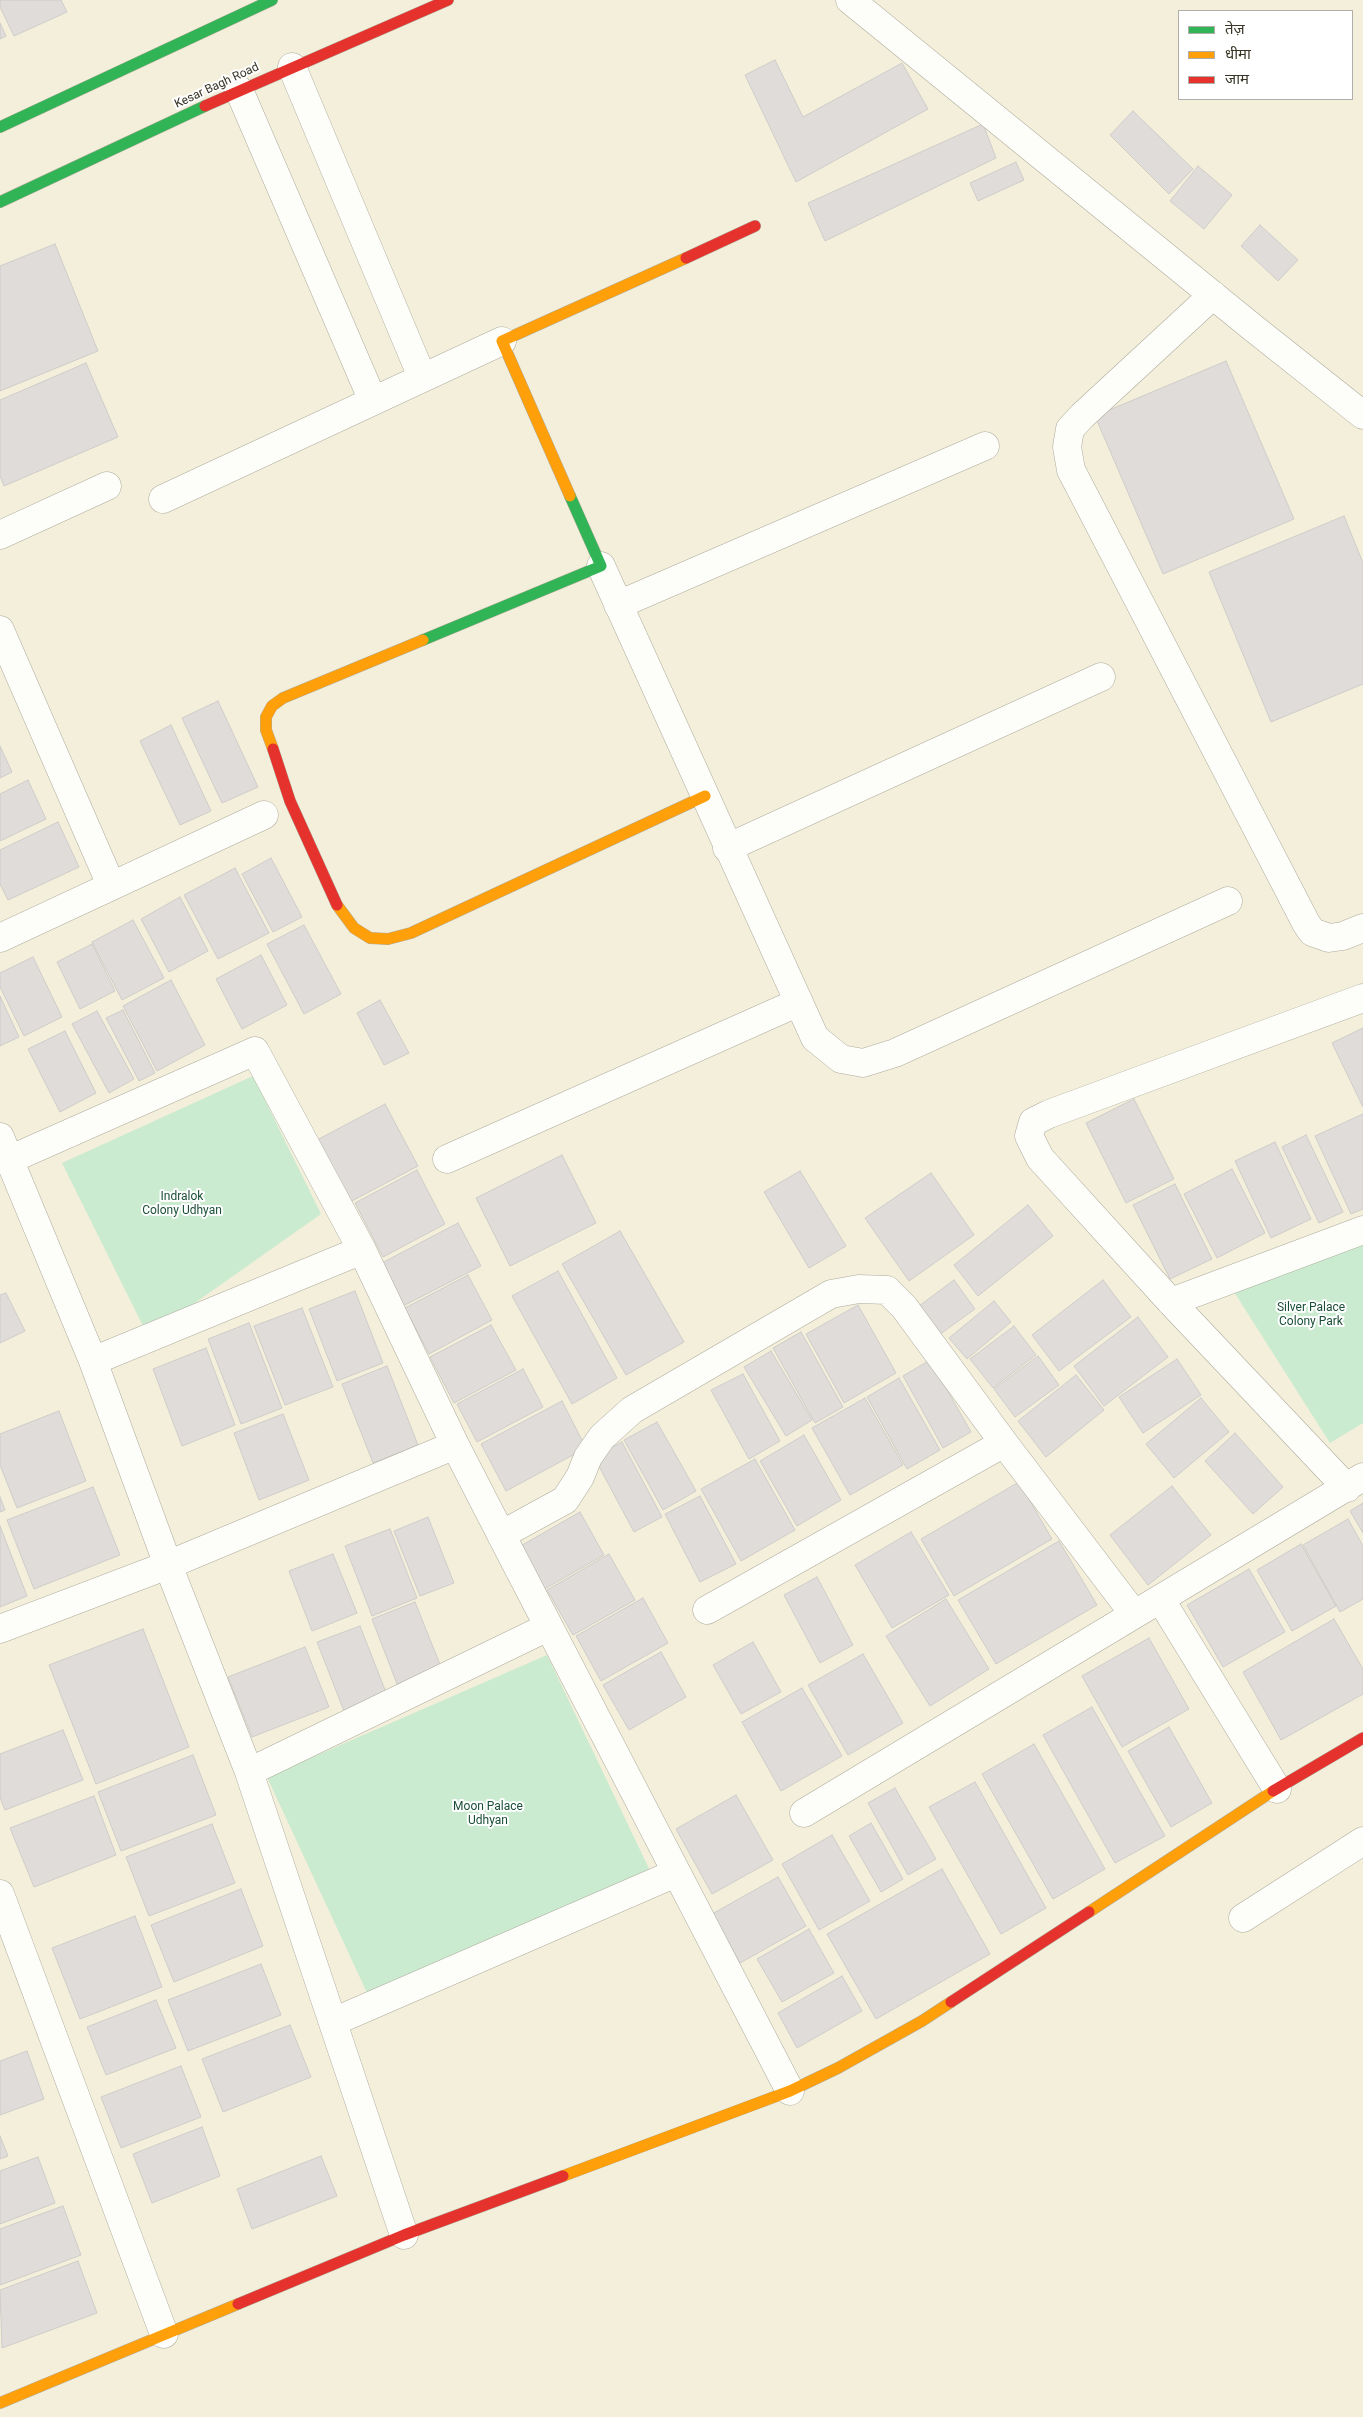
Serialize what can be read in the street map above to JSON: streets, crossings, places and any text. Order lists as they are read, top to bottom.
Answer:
{
  "streets": {
    "street": ["Kesar Bagh Road"]
  },
  "parks": ["Indralok Colony Udhyan", "Silver Palace Colony Park", "Moon Palace Udhyan"],
  "legend": ["तेज़", "धीमा", "जाम"]
}
